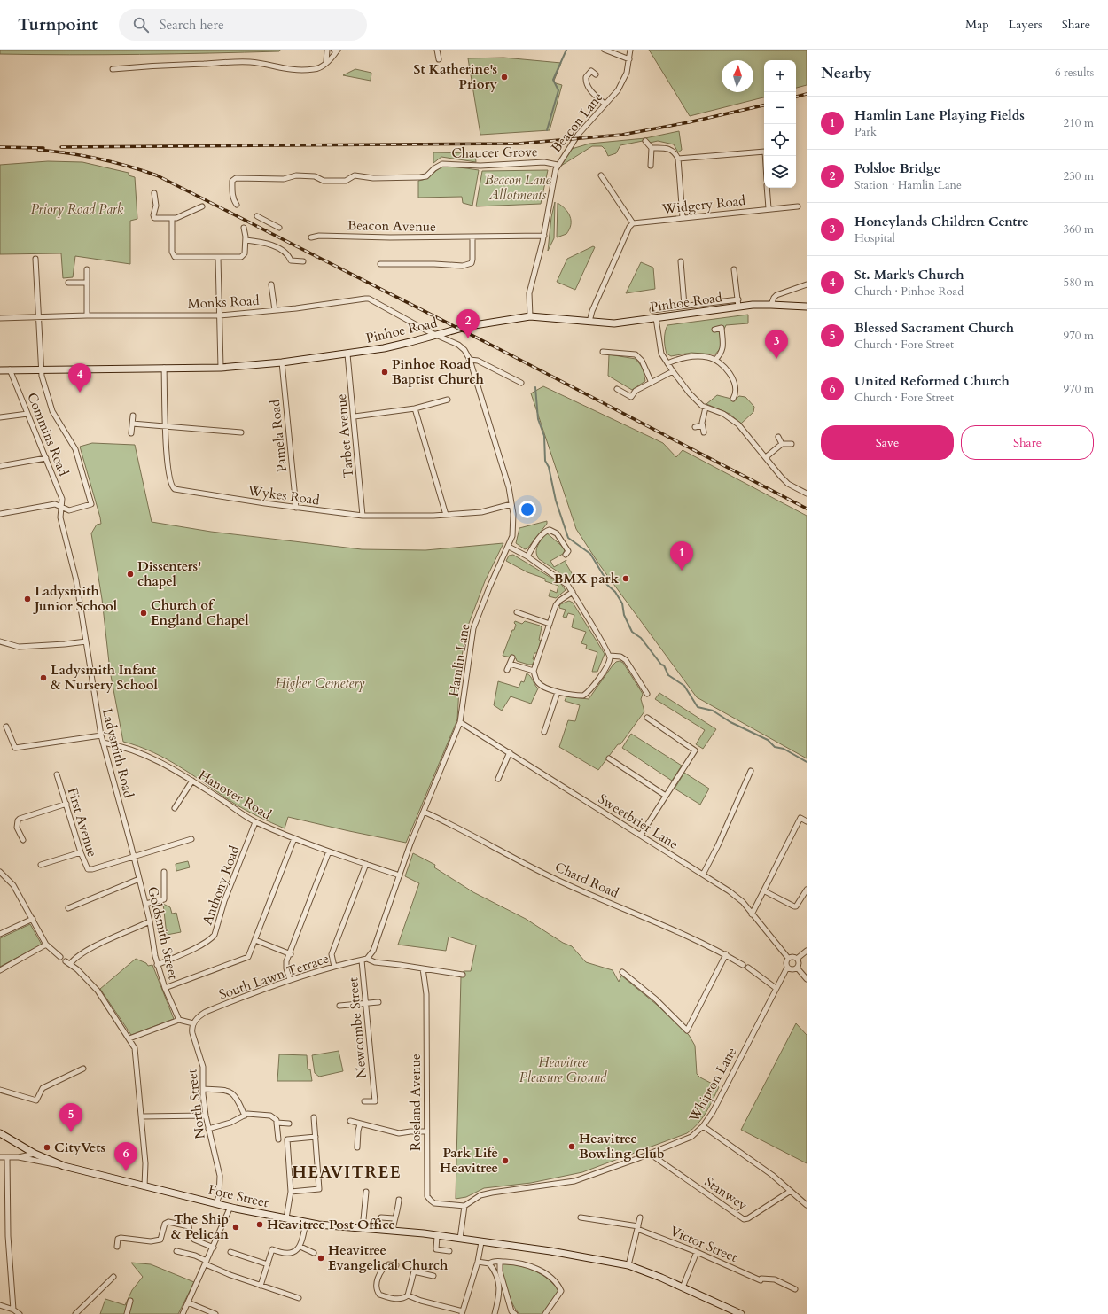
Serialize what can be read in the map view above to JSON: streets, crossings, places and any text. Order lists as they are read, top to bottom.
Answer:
{
  "streets": {
    "main road": ["Pinhoe Road", "Fore Street"],
    "street": [
      "Beacon Lane",
      "Chaucer Grove",
      "Widgery Road",
      "Beacon Avenue",
      "Monks Road",
      "Commins Road",
      "Pamela Road",
      "Tarbet Avenue",
      "Wykes Road",
      "Hamlin Lane",
      "Ladysmith Road",
      "Hanover Road",
      "Sweetbrier Lane",
      "First Avenue",
      "Chard Road",
      "Anthony Road",
      "Goldsmith Street",
      "South Lawn Terrace",
      "Newcombe Street",
      "Whipton Lane",
      "Roseland Avenue",
      "North Street",
      "Stanwey",
      "Victor Street"
    ]
  },
  "crossings": [
    ["Beacon Lane", "Chaucer Grove"],
    ["Beacon Lane", "Beacon Avenue"],
    ["Beacon Lane", "Pinhoe Road"],
    ["Monks Road", "Pinhoe Road"],
    ["Monks Road", "Hamlin Lane"],
    ["Pinhoe Road", "Commins Road"],
    ["Pinhoe Road", "Pamela Road"],
    ["Pinhoe Road", "Tarbet Avenue"],
    ["Pinhoe Road", "Wykes Road"],
    ["Pinhoe Road", "Hamlin Lane"],
    ["Commins Road", "Ladysmith Road"],
    ["Pamela Road", "Wykes Road"],
    ["Tarbet Avenue", "Wykes Road"],
    ["Wykes Road", "Hamlin Lane"],
    ["Hamlin Lane", "Hanover Road"],
    ["Hamlin Lane", "Sweetbrier Lane"],
    ["Hamlin Lane", "Chard Road"],
    ["Hamlin Lane", "South Lawn Terrace"],
    ["Ladysmith Road", "Hanover Road"],
    ["Ladysmith Road", "First Avenue"],
    ["Ladysmith Road", "Goldsmith Street"],
    ["Hanover Road", "Anthony Road"],
    ["Sweetbrier Lane", "Whipton Lane"],
    ["First Avenue", "Goldsmith Street"],
    ["Anthony Road", "Goldsmith Street"],
    ["South Lawn Terrace", "Newcombe Street"],
    ["South Lawn Terrace", "North Street"],
    ["Whipton Lane", "Roseland Avenue"],
    ["Whipton Lane", "Stanwey"],
    ["North Street", "Fore Street"]
  ],
  "districts": ["HEAVITREE"],
  "parks": [
    "Beacon Lane Allotments",
    "Priory Road Park",
    "Higher Cemetery",
    "Heavitree Pleasure Ground"
  ],
  "places": [
    "St Katherine's Priory",
    "Pinhoe Road Baptist Church",
    "Dissenters' chapel",
    "BMX park",
    "Ladysmith Junior School",
    "Church of England Chapel",
    "Ladysmith Infant & Nursery School",
    "Heavitree Bowling Club",
    "CityVets",
    "Park Life Heavitree",
    "Heavitree Post Office",
    "The Ship & Pelican",
    "Heavitree Evangelical Church"
  ],
  "north": "top",
  "page": {
    "header": "Turnpoint",
    "search": "Search here",
    "nav": ["Map", "Layers", "Share"],
    "heading": ["Nearby", "6 results"],
    "map_buttons": ["+", "−"],
    "list": [
      {
        "mark": "1",
        "name": "Hamlin Lane Playing Fields",
        "note": "Park",
        "value": "210 m"
      },
      {
        "mark": "2",
        "name": "Polsloe Bridge",
        "note": "Station · Hamlin Lane",
        "value": "230 m"
      },
      {
        "mark": "3",
        "name": "Honeylands Children Centre",
        "note": "Hospital",
        "value": "360 m"
      },
      {
        "mark": "4",
        "name": "St. Mark's Church",
        "note": "Church · Pinhoe Road",
        "value": "580 m"
      },
      {
        "mark": "5",
        "name": "Blessed Sacrament Church",
        "note": "Church · Fore Street",
        "value": "970 m"
      },
      {
        "mark": "6",
        "name": "United Reformed Church",
        "note": "Church · Fore Street",
        "value": "970 m"
      }
    ],
    "pins": [
      "2",
      "3",
      "4",
      "1",
      "5",
      "6"
    ],
    "buttons": ["Save", "Share"]
  }
}
